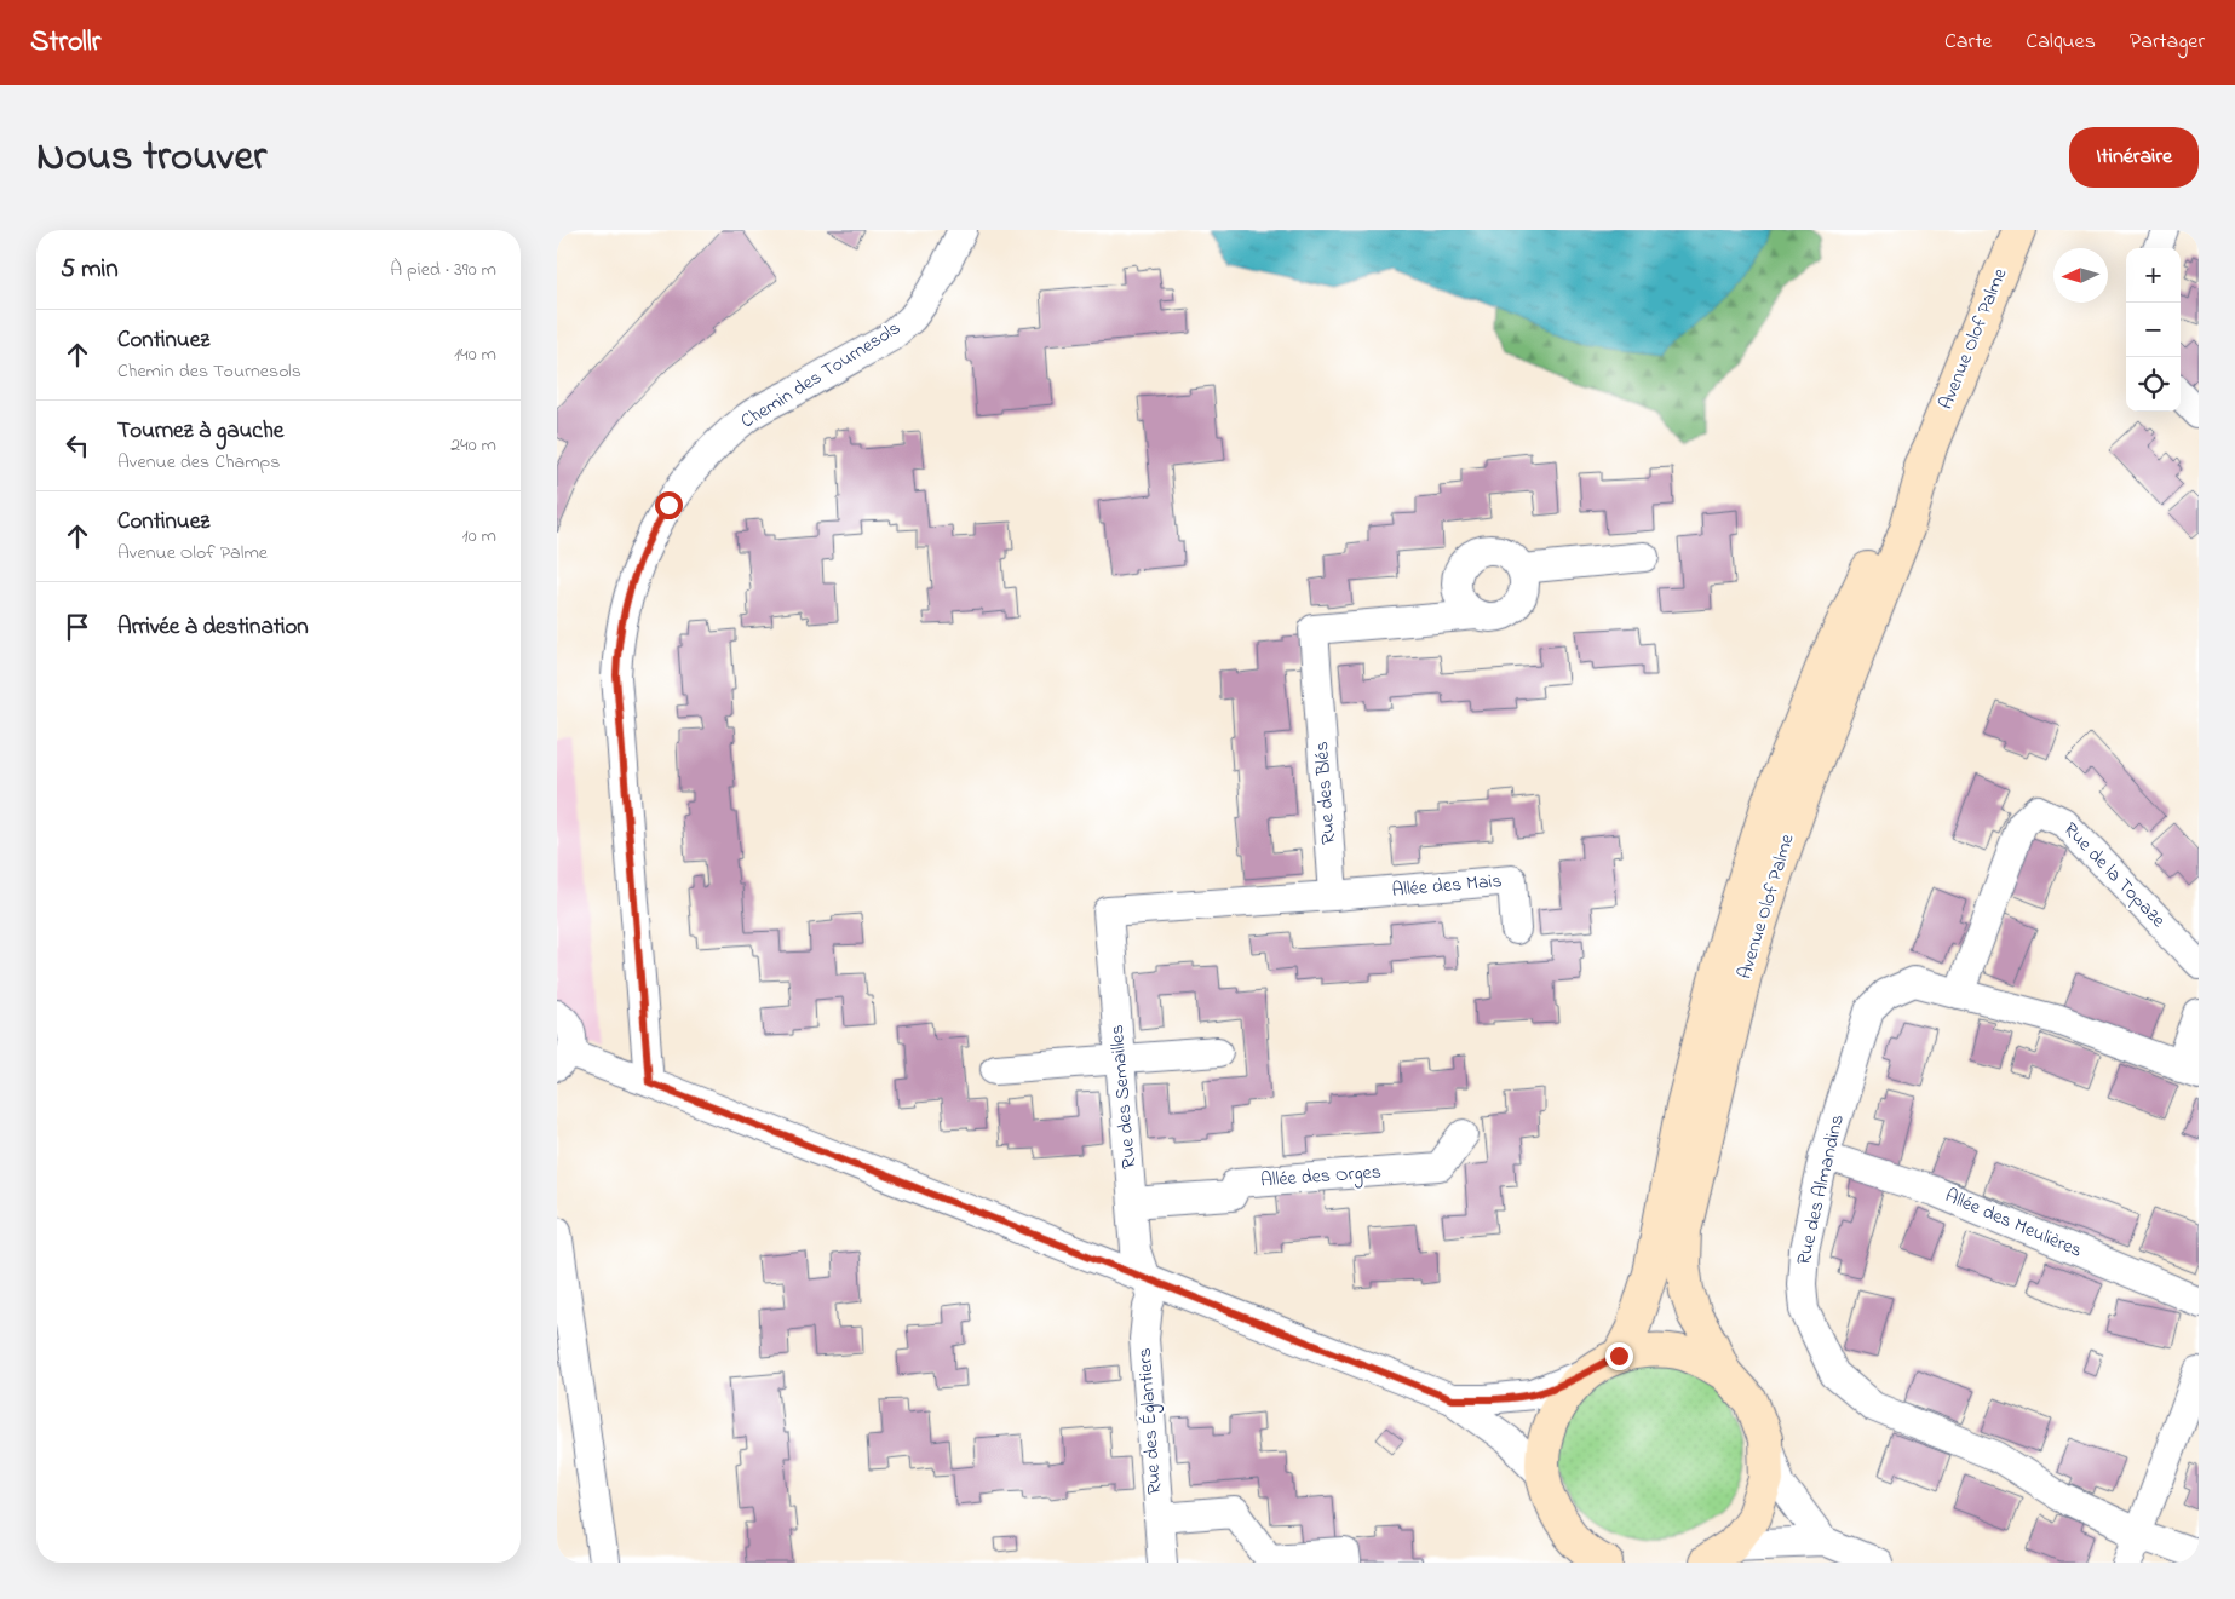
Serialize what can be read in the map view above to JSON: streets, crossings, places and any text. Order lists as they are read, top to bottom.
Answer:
{
  "streets": {
    "main road": ["Avenue Olof Palme"],
    "street": [
      "Chemin des Tournesols",
      "Rue des Blés",
      "Rue de la Topaze",
      "Allée des Mais",
      "Rue des Semailles",
      "Allée des Orges",
      "Rue des Almandins",
      "Allée des Meulières",
      "Rue des Églantiers"
    ]
  },
  "crossings": [
    ["Rue des Blés", "Allée des Mais"],
    ["Rue des Blés", "Rue des Semailles"],
    ["Rue de la Topaze", "Rue des Almandins"],
    ["Allée des Mais", "Rue des Semailles"],
    ["Rue des Semailles", "Allée des Orges"],
    ["Rue des Semailles", "Rue des Églantiers"],
    ["Rue des Almandins", "Allée des Meulières"]
  ],
  "north": "left",
  "page": {
    "header": "Strollr",
    "nav": ["Carte", "Calques", "Partager"],
    "title": "Nous trouver",
    "buttons": "Itinéraire",
    "heading": ["5 min", "À pied · 390 m"],
    "map_buttons": ["+", "−"],
    "list": [
      ["Continuez", "Chemin des Tournesols", "140 m"],
      ["Tournez à gauche", "Avenue des Champs", "240 m"],
      ["Continuez", "Avenue Olof Palme", "10 m"],
      "Arrivée à destination"
    ]
  }
}
